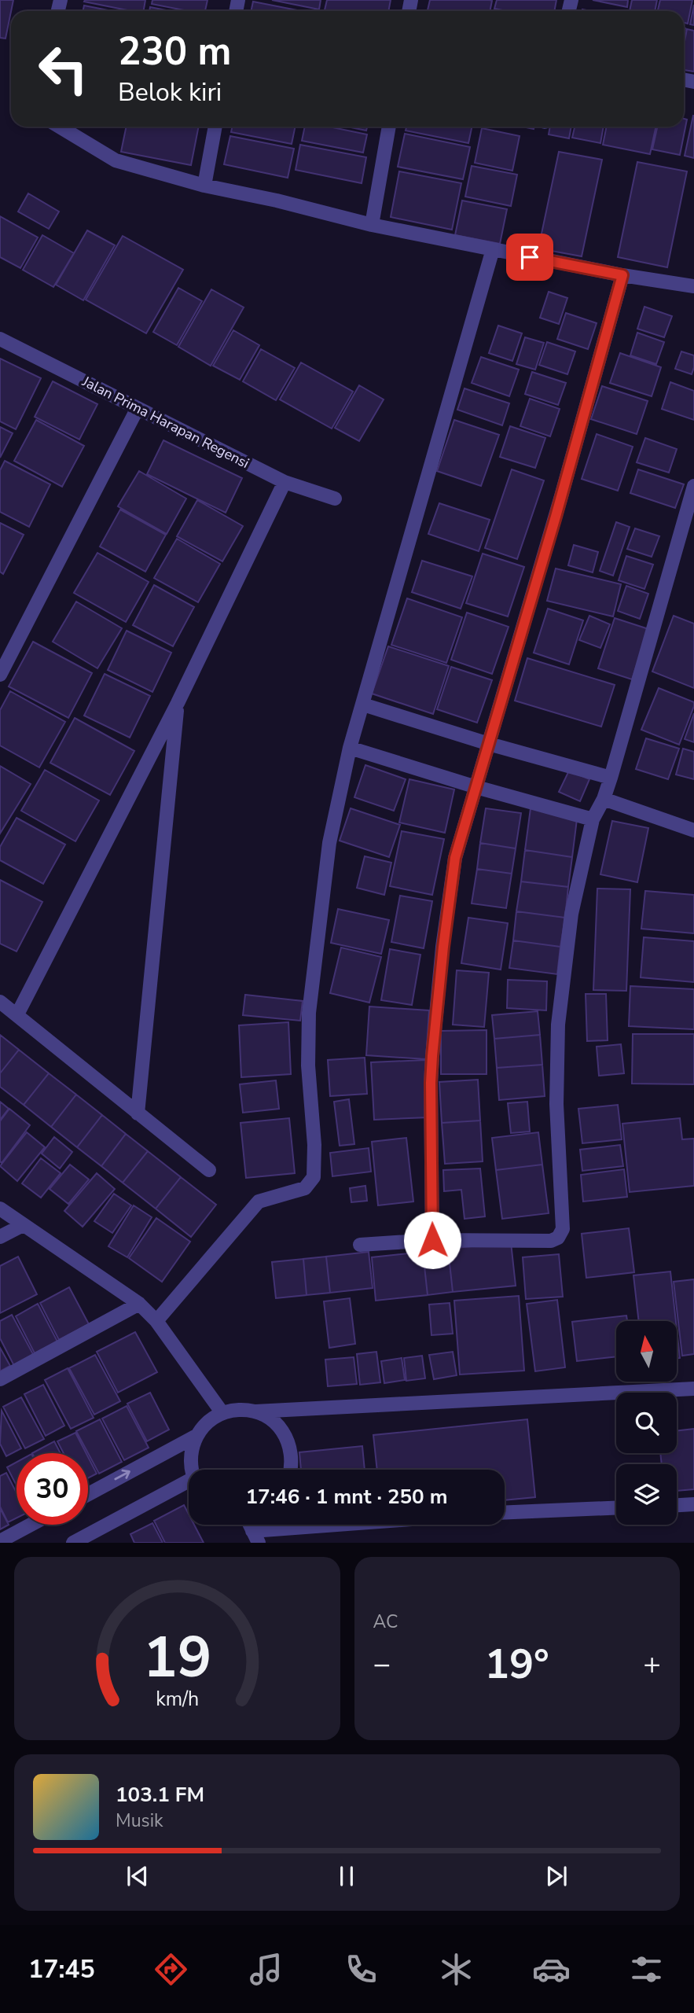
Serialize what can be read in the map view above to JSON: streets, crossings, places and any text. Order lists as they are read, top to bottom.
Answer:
{
  "streets": {
    "street": ["Jalan Prima Harapan Regensi"]
  },
  "north": "top",
  "page": {
    "turn": ["230 m", "Belok kiri"],
    "limit": "30",
    "trip": "17:46 · 1 mnt · 250 m",
    "tile": "AC",
    "heat": ["−", "19°", "+"],
    "song": ["103.1 FM", "Musik"],
    "tabs": "17:45",
    "gauge": ["19", "km/h"]
  }
}
